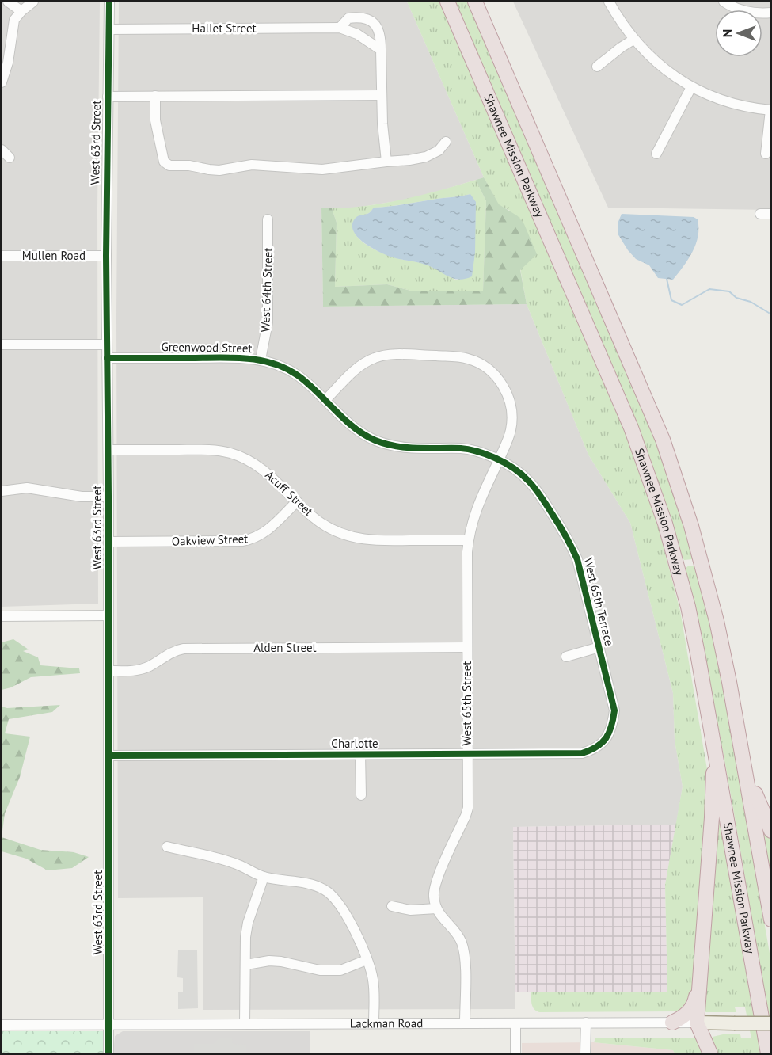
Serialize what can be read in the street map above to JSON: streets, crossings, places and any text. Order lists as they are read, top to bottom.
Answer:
{
  "streets": {
    "highway": ["Shawnee Mission Parkway"],
    "main road": ["Lackman Road"],
    "street": [
      "Hallet Street",
      "West 63rd Street",
      "Mullen Road",
      "West 64th Street",
      "Greenwood Street",
      "Acuff Street",
      "Oakview Street",
      "West 65th Terrace",
      "Alden Street",
      "West 65th Street",
      "Charlotte"
    ]
  },
  "crossings": [
    ["Hallet Street", "West 63rd Street"],
    ["West 63rd Street", "Mullen Road"],
    ["West 63rd Street", "Greenwood Street"],
    ["West 63rd Street", "Acuff Street"],
    ["West 63rd Street", "Oakview Street"],
    ["West 63rd Street", "Alden Street"],
    ["West 63rd Street", "Charlotte"],
    ["West 63rd Street", "Lackman Road"],
    ["West 64th Street", "Greenwood Street"],
    ["Greenwood Street", "West 65th Terrace"],
    ["Acuff Street", "Oakview Street"],
    ["Acuff Street", "West 65th Street"],
    ["West 65th Terrace", "West 65th Street"],
    ["West 65th Terrace", "Charlotte"],
    ["Alden Street", "West 65th Street"],
    ["West 65th Street", "Charlotte"]
  ],
  "north": "left"
}
